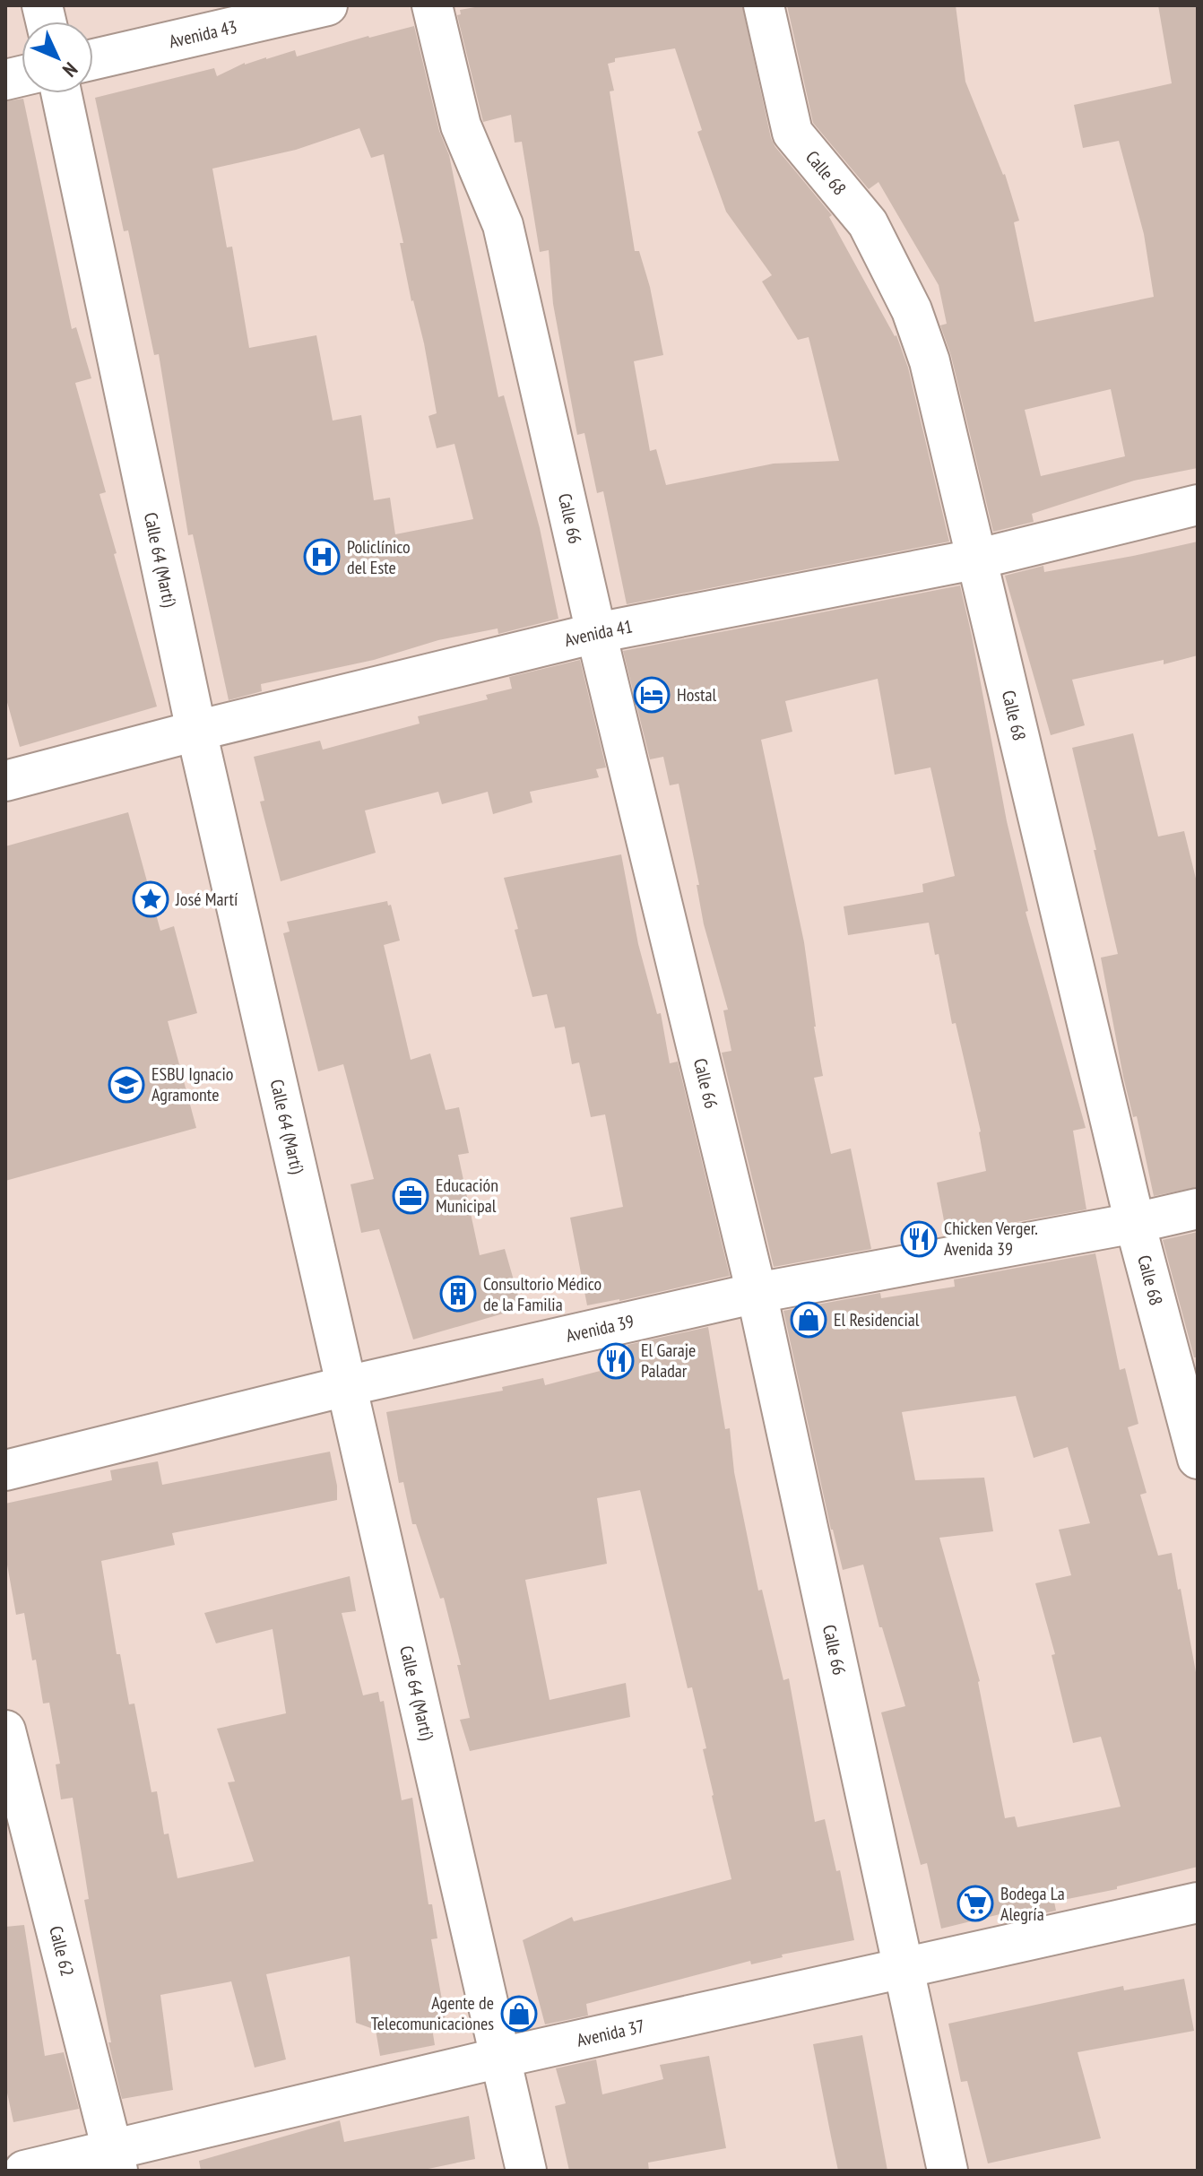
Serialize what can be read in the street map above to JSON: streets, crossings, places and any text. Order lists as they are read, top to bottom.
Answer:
{
  "streets": {
    "street": [
      "Avenida 43",
      "Calle 68",
      "Calle 66",
      "Calle 64 (Martí)",
      "Avenida 41",
      "Avenida 39",
      "Calle 62",
      "Avenida 37"
    ]
  },
  "crossings": [
    ["Calle 68", "Avenida 41"],
    ["Calle 68", "Avenida 39"],
    ["Calle 66", "Avenida 41"],
    ["Calle 66", "Avenida 39"],
    ["Calle 66", "Avenida 37"],
    ["Calle 64 (Martí)", "Avenida 41"],
    ["Calle 64 (Martí)", "Avenida 39"],
    ["Calle 64 (Martí)", "Avenida 37"],
    ["Calle 62", "Avenida 37"]
  ],
  "places": {
    "hospital": ["Policlínico del Este"],
    "hotel": ["Hostal"],
    "place": ["José Martí"],
    "school or university": ["ESBU Ignacio Agramonte"],
    "office": ["Educación Municipal"],
    "restaurant": ["Chicken Verger. Avenida 39", "El Garaje Paladar"],
    "building": ["Consultorio Médico de la Familia"],
    "shop": ["El Residencial", "Agente de Telecomunicaciones"],
    "supermarket": ["Bodega La Alegría"]
  },
  "north": "bottom right"
}
